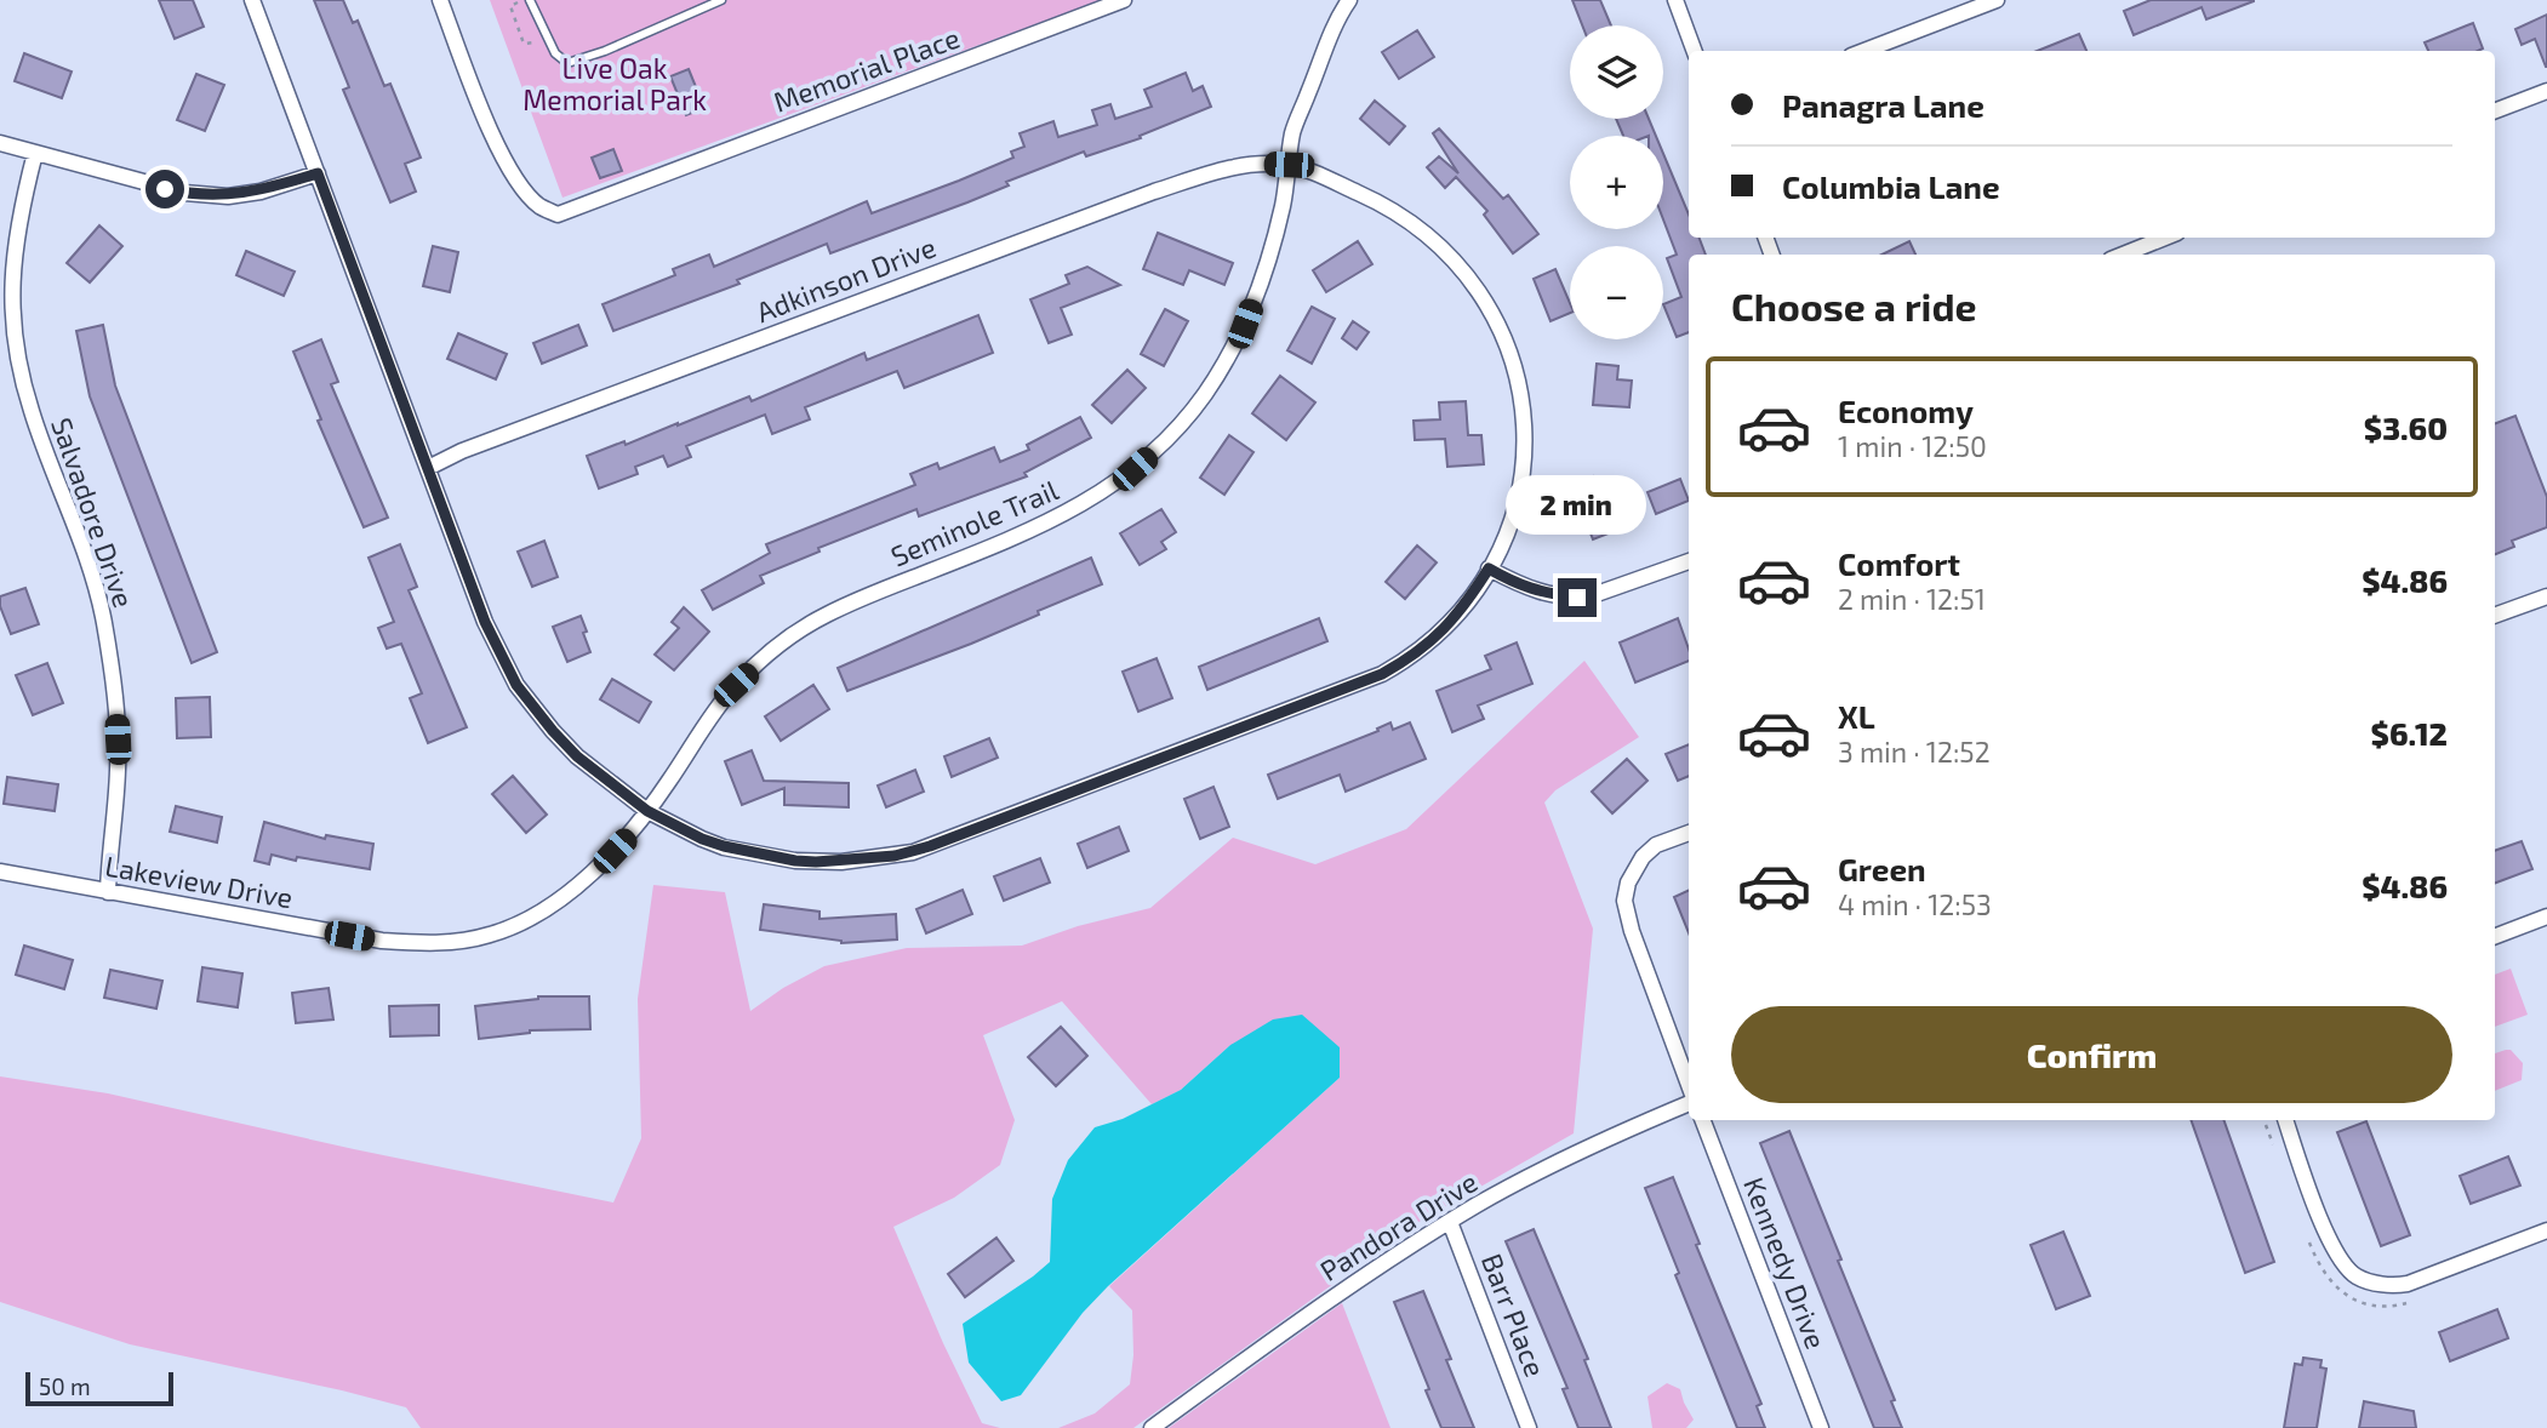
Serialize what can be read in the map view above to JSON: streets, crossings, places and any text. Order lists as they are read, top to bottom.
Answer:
{
  "streets": {
    "street": [
      "Memorial Place",
      "Adkinson Drive",
      "Salvadore Drive",
      "Seminole Trail",
      "Lakeview Drive",
      "Pandora Drive",
      "Kennedy Drive",
      "Barr Place"
    ]
  },
  "crossings": [
    ["Adkinson Drive", "Seminole Trail"],
    ["Salvadore Drive", "Lakeview Drive"],
    ["Seminole Trail", "Lakeview Drive"],
    ["Pandora Drive", "Barr Place"]
  ],
  "parks": ["Live Oak Memorial Park"],
  "scale_bar": "50 m",
  "page": {
    "map_buttons": ["+", "−"],
    "banner": ["Panagra Lane", "Columbia Lane"],
    "heading": "Choose a ride",
    "list": [
      {
        "name": "Economy",
        "note": "1 min · 12:50",
        "value": "$3.60"
      },
      {
        "name": "Comfort",
        "note": "2 min · 12:51",
        "value": "$4.86"
      },
      {
        "name": "XL",
        "note": "3 min · 12:52",
        "value": "$6.12"
      },
      {
        "name": "Green",
        "note": "4 min · 12:53",
        "value": "$4.86"
      }
    ],
    "bubble": "2 min",
    "buttons": "Confirm",
    "scale": "50 m"
  }
}
